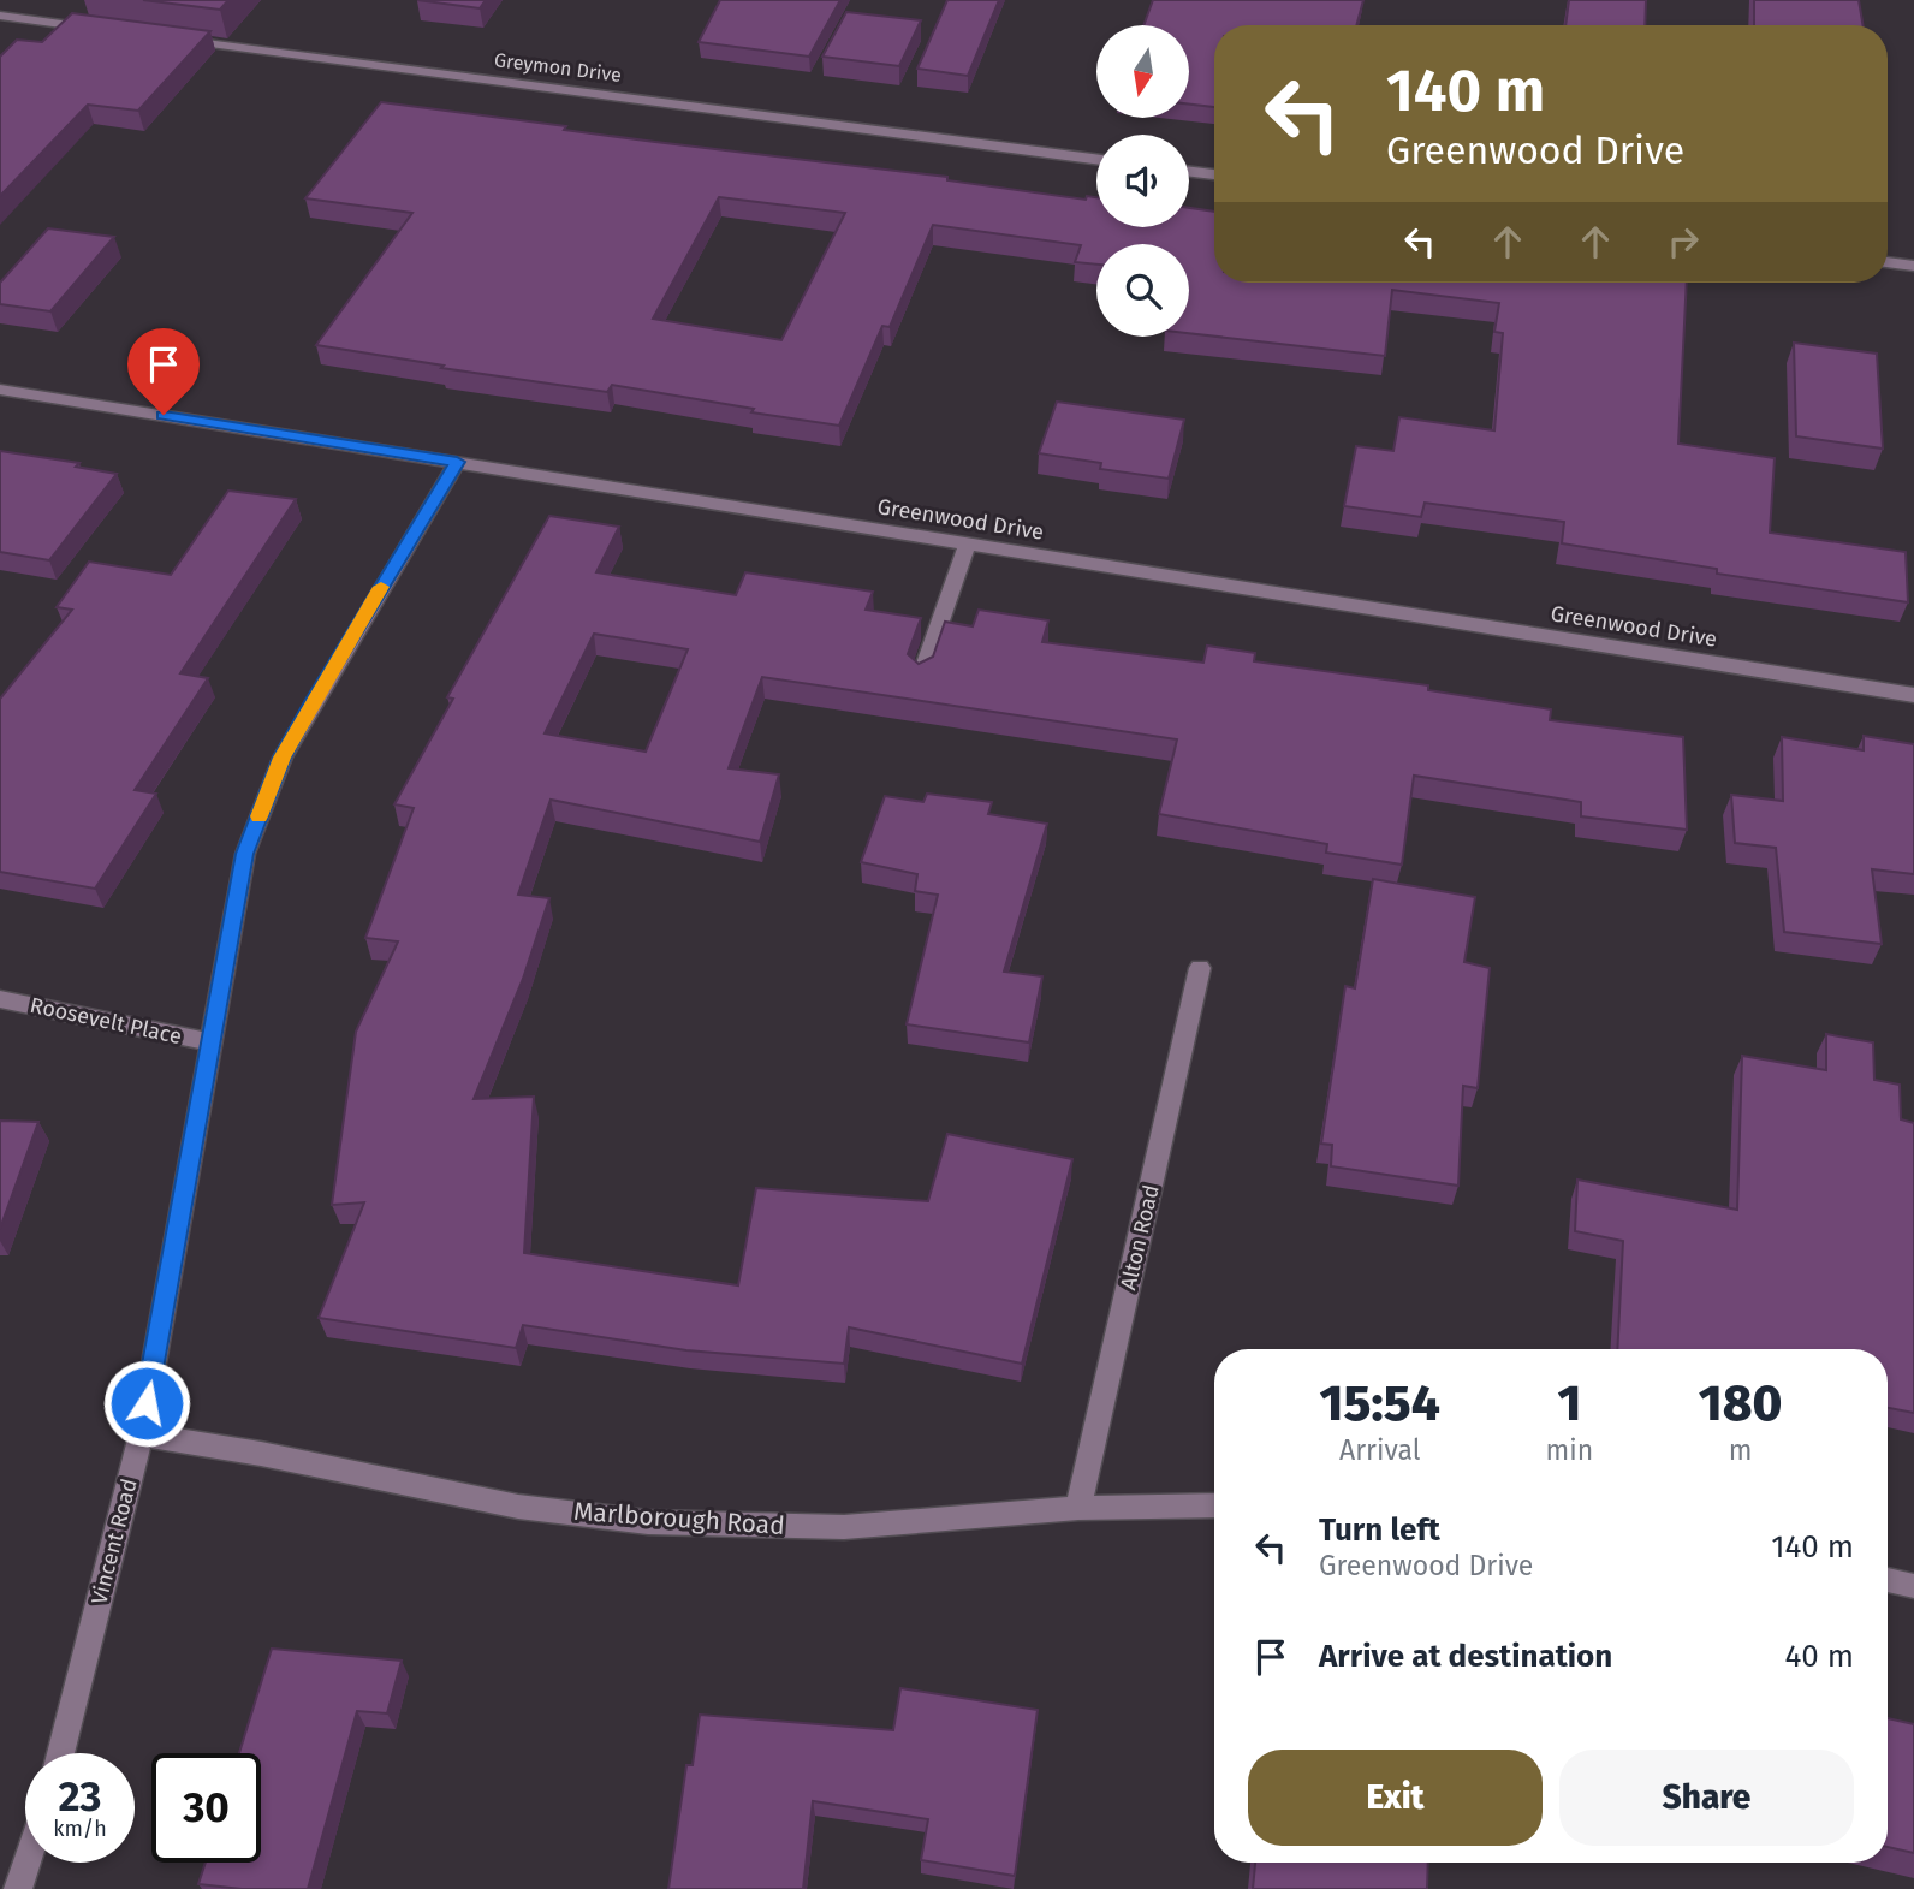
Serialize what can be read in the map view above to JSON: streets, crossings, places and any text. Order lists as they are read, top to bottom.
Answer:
{
  "streets": {
    "street": [
      "Greymon Drive",
      "Greenwood Drive",
      "Roosevelt Place",
      "Alton Road",
      "Marlborough Road",
      "Vincent Road"
    ]
  },
  "crossings": [
    ["Greenwood Drive", "Vincent Road"],
    ["Roosevelt Place", "Vincent Road"],
    ["Alton Road", "Marlborough Road"],
    ["Marlborough Road", "Vincent Road"]
  ],
  "north": "bottom",
  "page": {
    "turn": ["140 m", "Greenwood Drive"],
    "eta": [
      "15:54",
      "Arrival",
      "1",
      "min",
      "180",
      "m"
    ],
    "list": [
      {
        "name": "Turn left",
        "note": "Greenwood Drive",
        "value": "140 m"
      },
      {
        "name": "Arrive at destination",
        "value": "40 m"
      }
    ],
    "buttons": ["Exit", "Share"],
    "speed": "23 km/h",
    "limit": "30"
  }
}
